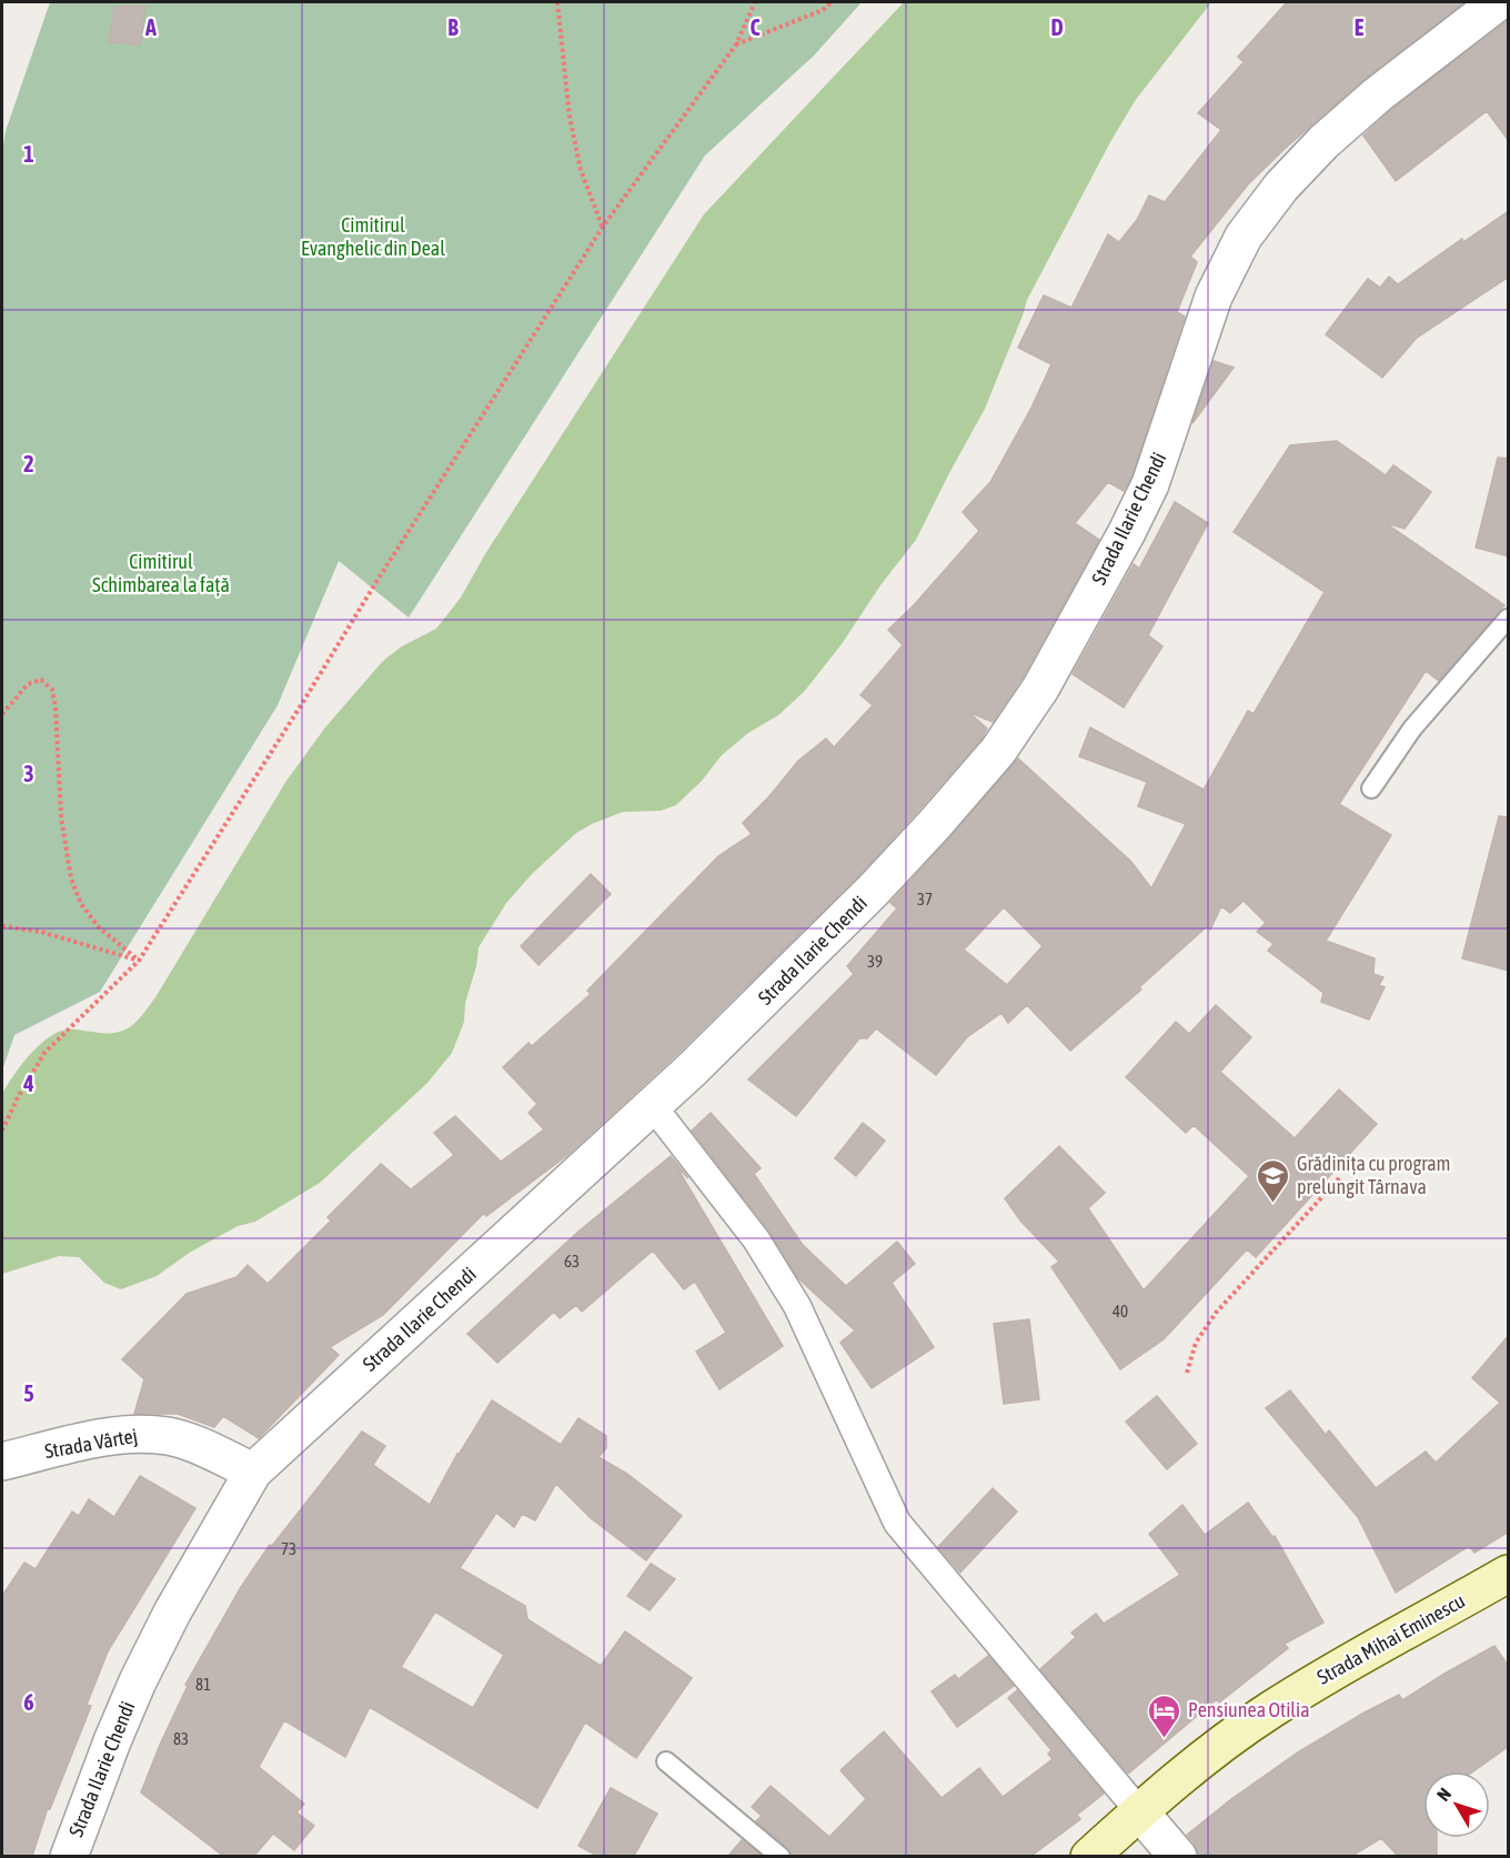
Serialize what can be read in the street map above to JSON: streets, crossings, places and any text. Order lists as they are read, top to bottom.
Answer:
{
  "streets": {
    "main road": ["Strada Mihai Eminescu"],
    "street": ["Strada Ilarie Chendi", "Strada Vârtej"]
  },
  "crossings": [
    ["Strada Ilarie Chendi", "Strada Vârtej"]
  ],
  "parks": ["Cimitirul Evanghelic din Deal", "Cimitirul Schimbarea la față"],
  "places": {
    "school or university": ["Grădinița cu program prelungit Târnava"],
    "hotel": ["Pensiunea Otilia"]
  },
  "house_numbers": [
    "37",
    "39",
    "63",
    "40",
    "73",
    "81",
    "83"
  ],
  "north": "top left",
  "grid": {
    "columns": [
      "A",
      "B",
      "C",
      "D",
      "E"
    ],
    "rows": [
      "1",
      "2",
      "3",
      "4",
      "5",
      "6"
    ]
  }
}
